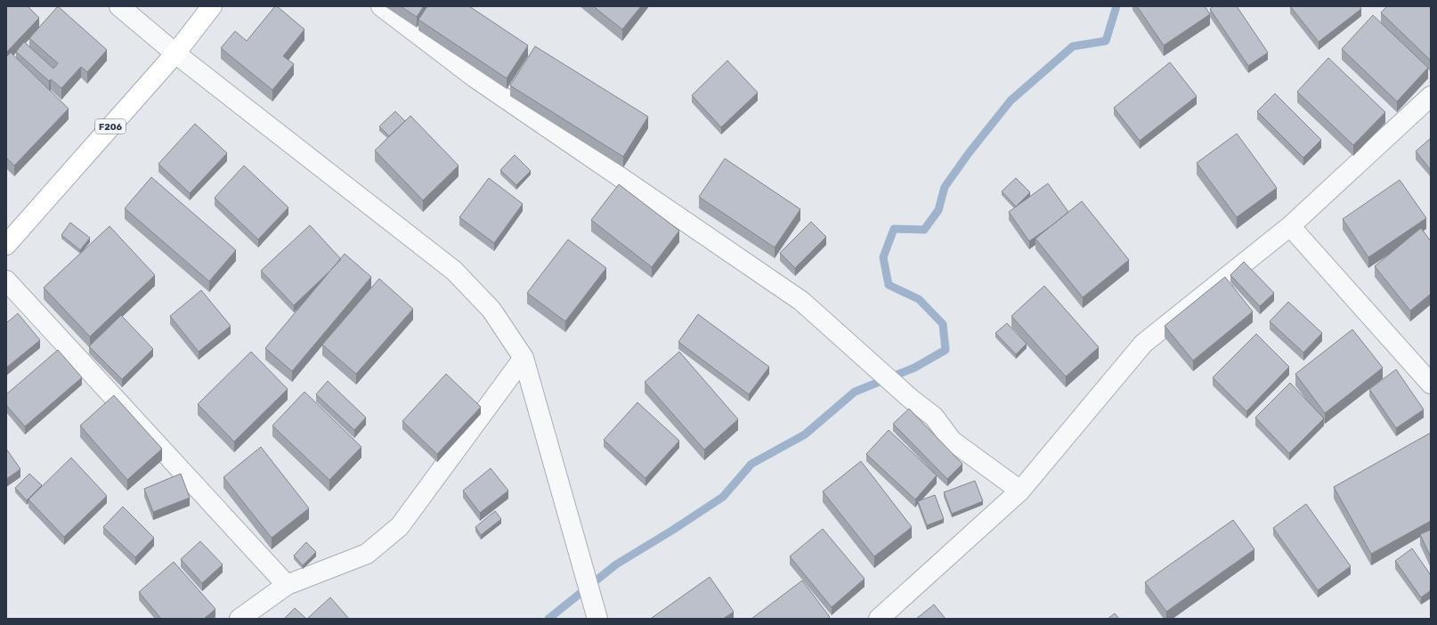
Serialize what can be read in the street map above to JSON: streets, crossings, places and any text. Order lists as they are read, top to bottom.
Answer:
{
  "streets": {
    "main road": ["F206"]
  }
}
